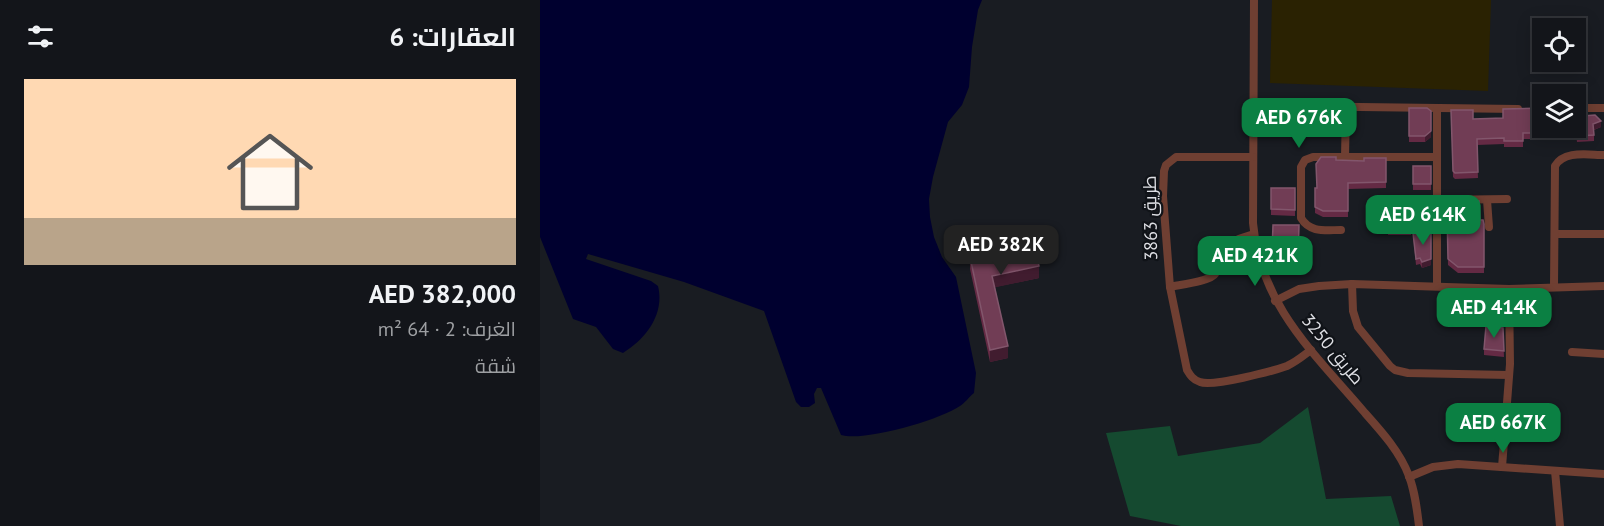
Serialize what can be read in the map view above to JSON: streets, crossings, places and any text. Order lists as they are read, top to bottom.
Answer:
{
  "streets": {
    "street": ["طريق 3863", "طريق 3250"]
  },
  "crossings": [
    ["طريق 3863", "طريق 3250"]
  ],
  "page": {
    "heading": "العقارات: 6",
    "list": [
      {
        "name": "AED 382,000",
        "note": "الغرف: 2 · 64 m² · شقة"
      }
    ],
    "price": [
      "AED 676K",
      "AED 614K",
      "AED 382K",
      "AED 421K",
      "AED 414K",
      "AED 667K"
    ]
  }
}
